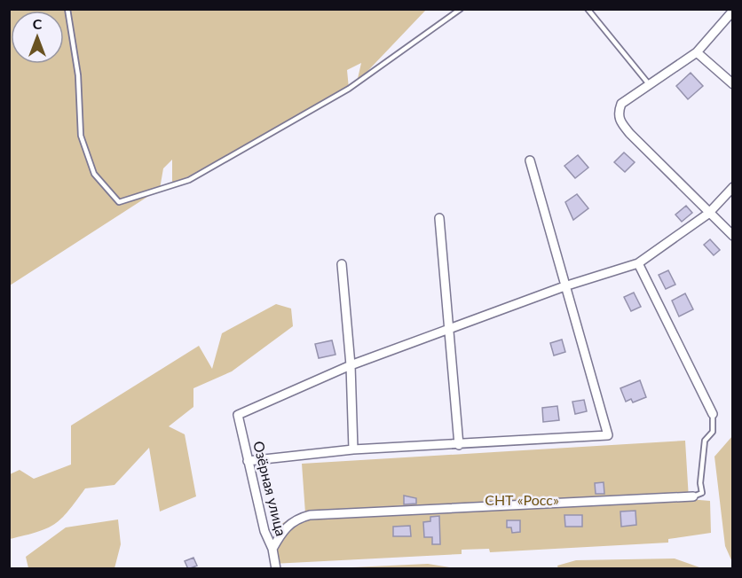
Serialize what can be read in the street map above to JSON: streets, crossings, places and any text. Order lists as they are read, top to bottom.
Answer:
{
  "streets": {
    "street": ["Озёрная улица"]
  },
  "parks": ["СНТ «Росс»"],
  "north": "top"
}
